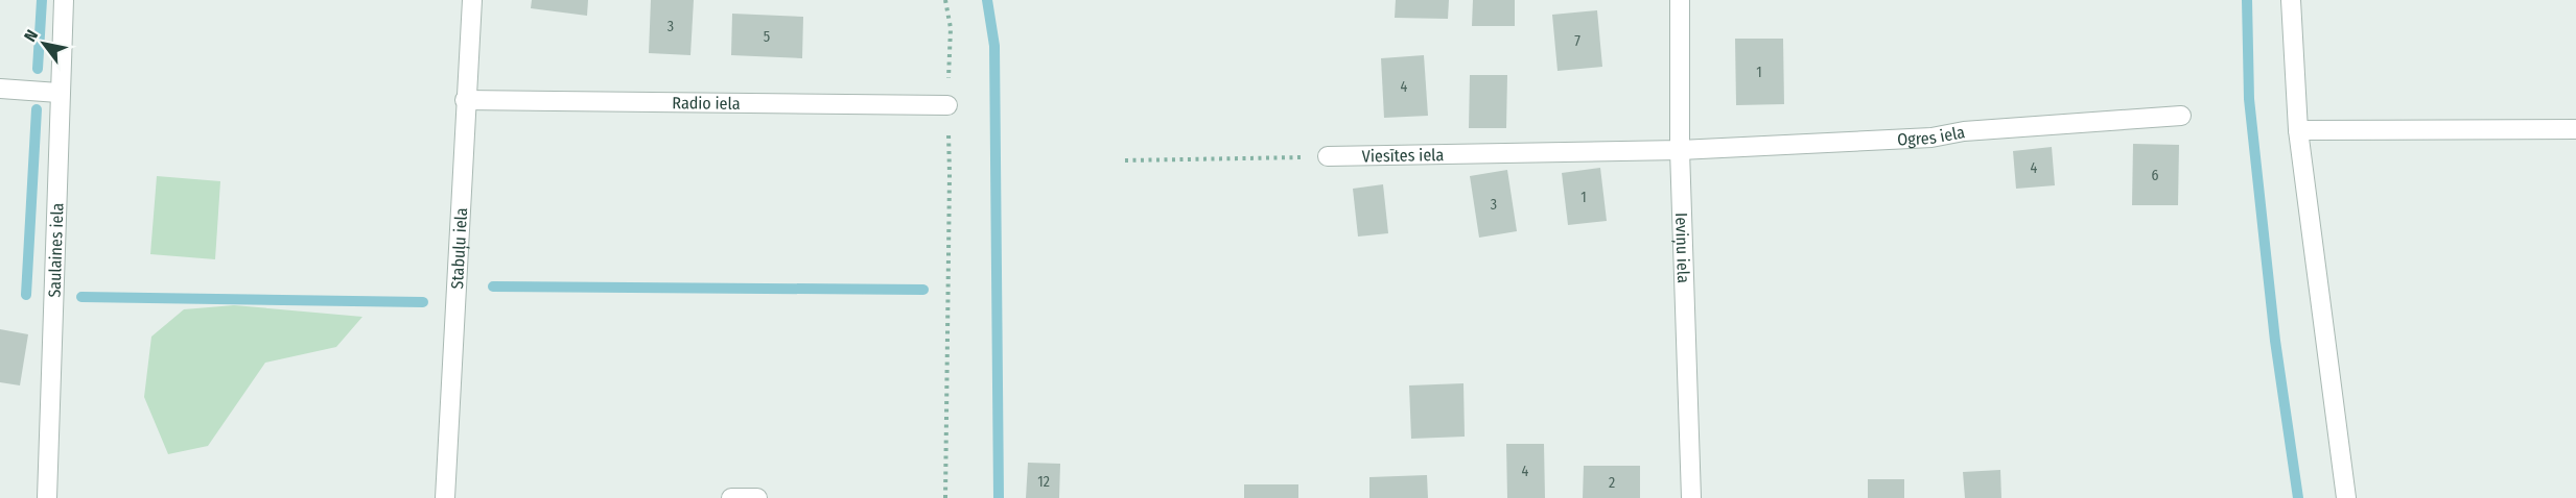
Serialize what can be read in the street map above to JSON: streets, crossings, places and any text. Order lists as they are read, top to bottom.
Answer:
{
  "streets": {
    "street": [
      "Radio iela",
      "Ogres iela",
      "Viesītes iela",
      "Saulaines iela",
      "Stabuļu iela",
      "Ieviņu iela"
    ]
  },
  "crossings": [
    ["Radio iela", "Stabuļu iela"],
    ["Ogres iela", "Viesītes iela"],
    ["Ogres iela", "Ieviņu iela"],
    ["Viesītes iela", "Ieviņu iela"]
  ],
  "house_numbers": [
    "3",
    "5",
    "7",
    "1",
    "4",
    "4",
    "6",
    "1",
    "3",
    "4",
    "12",
    "2"
  ],
  "north": "top left"
}
